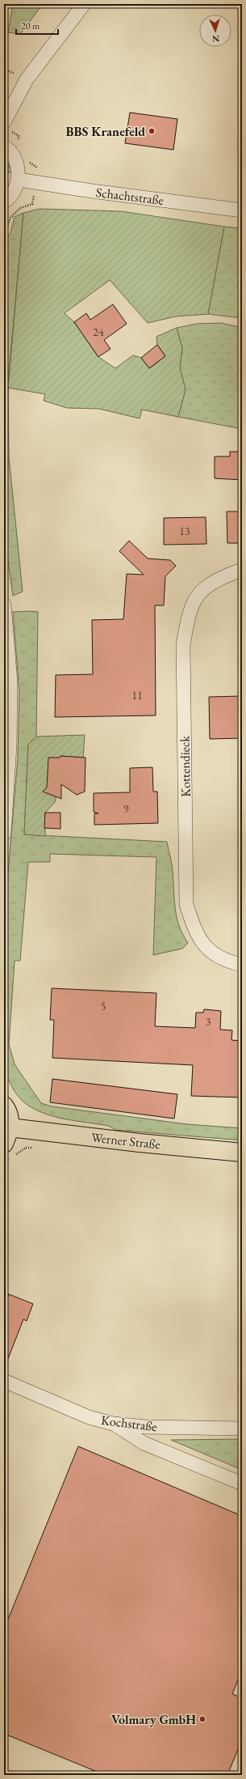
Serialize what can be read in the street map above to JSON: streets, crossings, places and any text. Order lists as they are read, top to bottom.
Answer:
{
  "streets": {
    "main road": ["Werner Straße"],
    "street": ["Schachtstraße", "Kottendieck", "Kochstraße"]
  },
  "places": ["BBS Kranefeld", "Volmary GmbH"],
  "house_numbers": [
    "24",
    "13",
    "11",
    "9",
    "5",
    "3"
  ],
  "scale_bar": "20 m",
  "north": "bottom"
}
